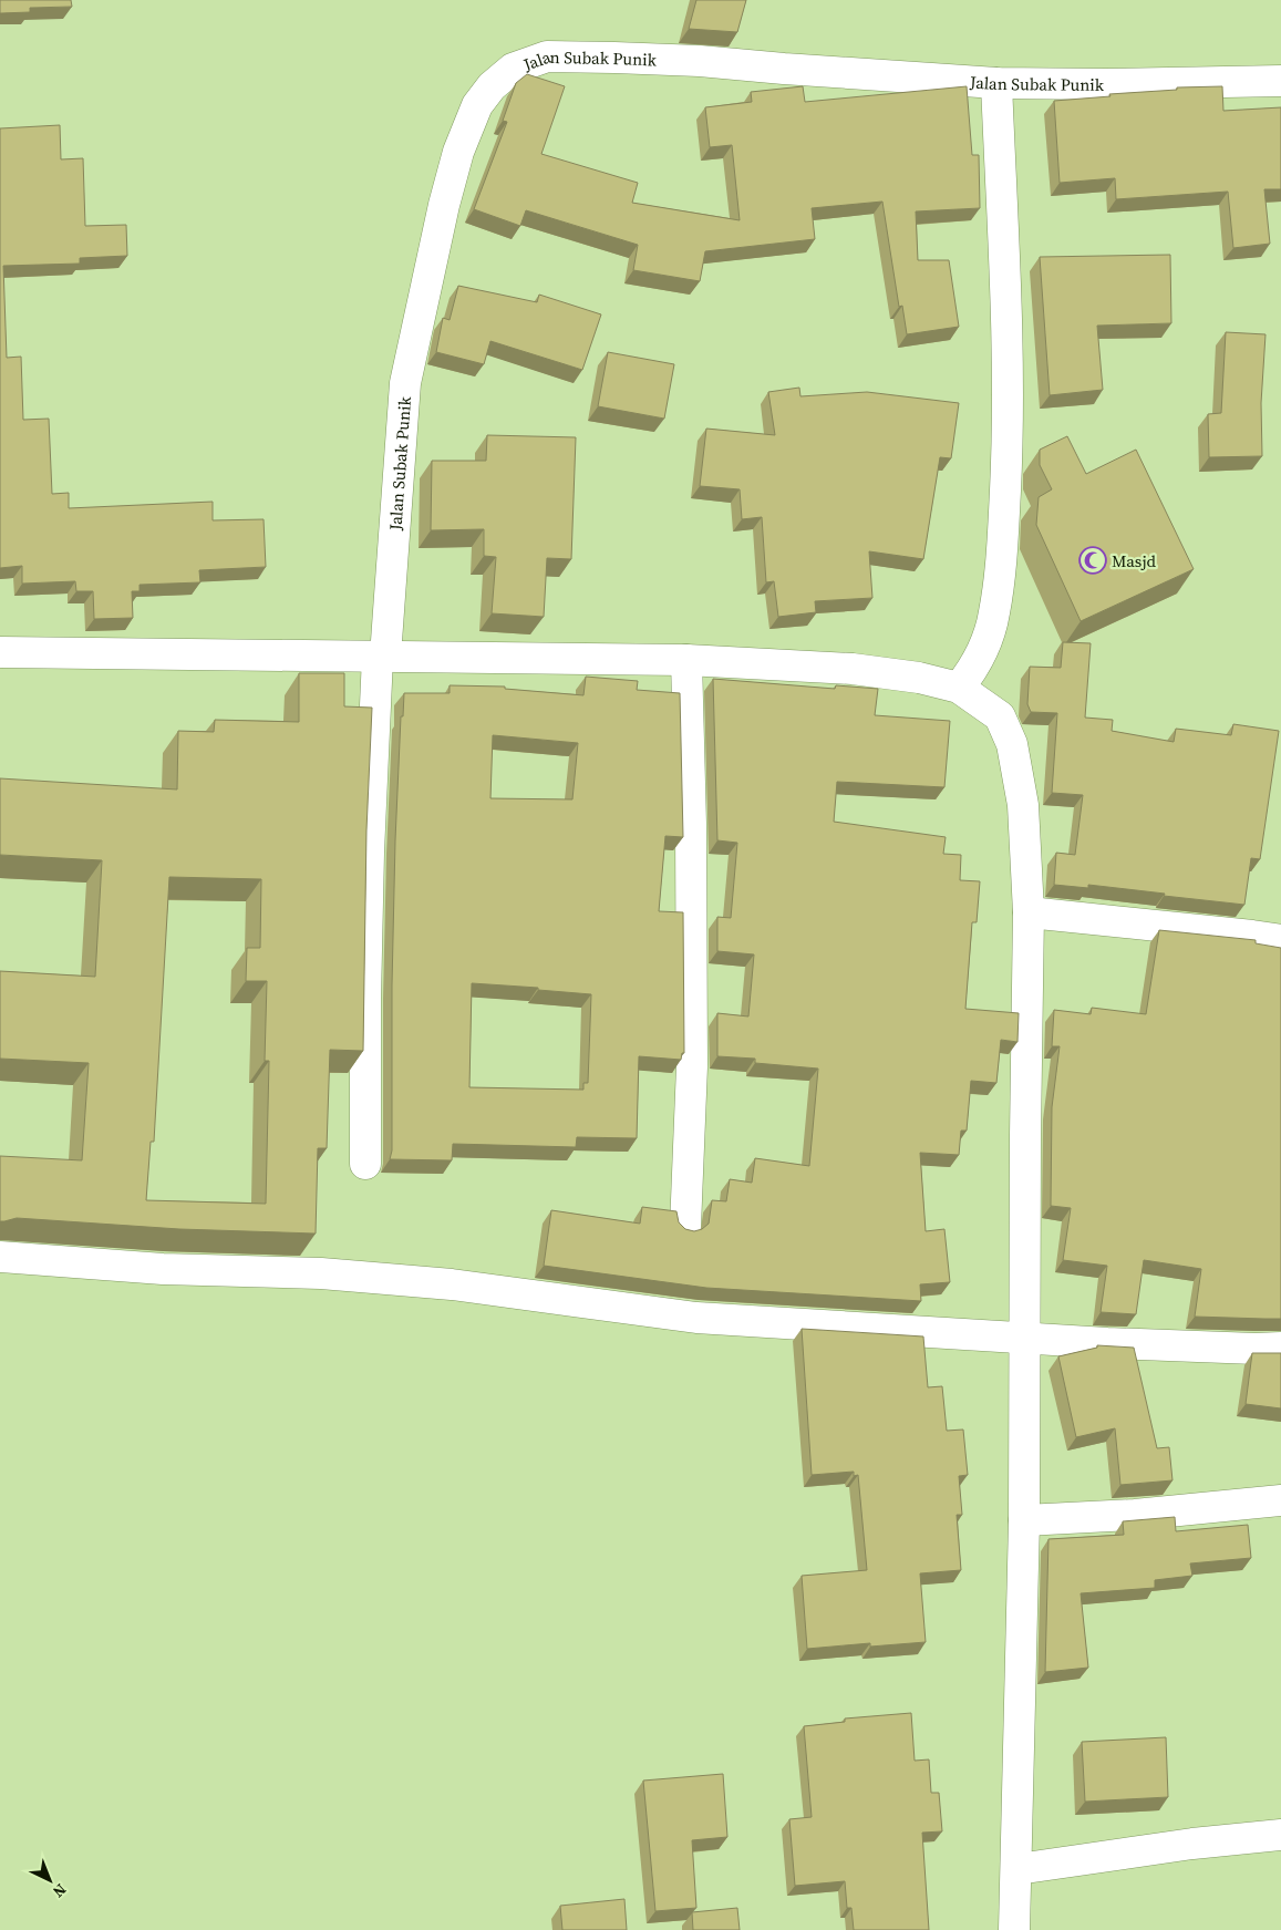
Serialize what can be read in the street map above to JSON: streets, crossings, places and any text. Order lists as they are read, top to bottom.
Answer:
{
  "streets": {
    "street": ["Jalan Subak Punik"]
  },
  "places": {
    "mosque": ["Masjd"]
  },
  "north": "bottom right"
}
